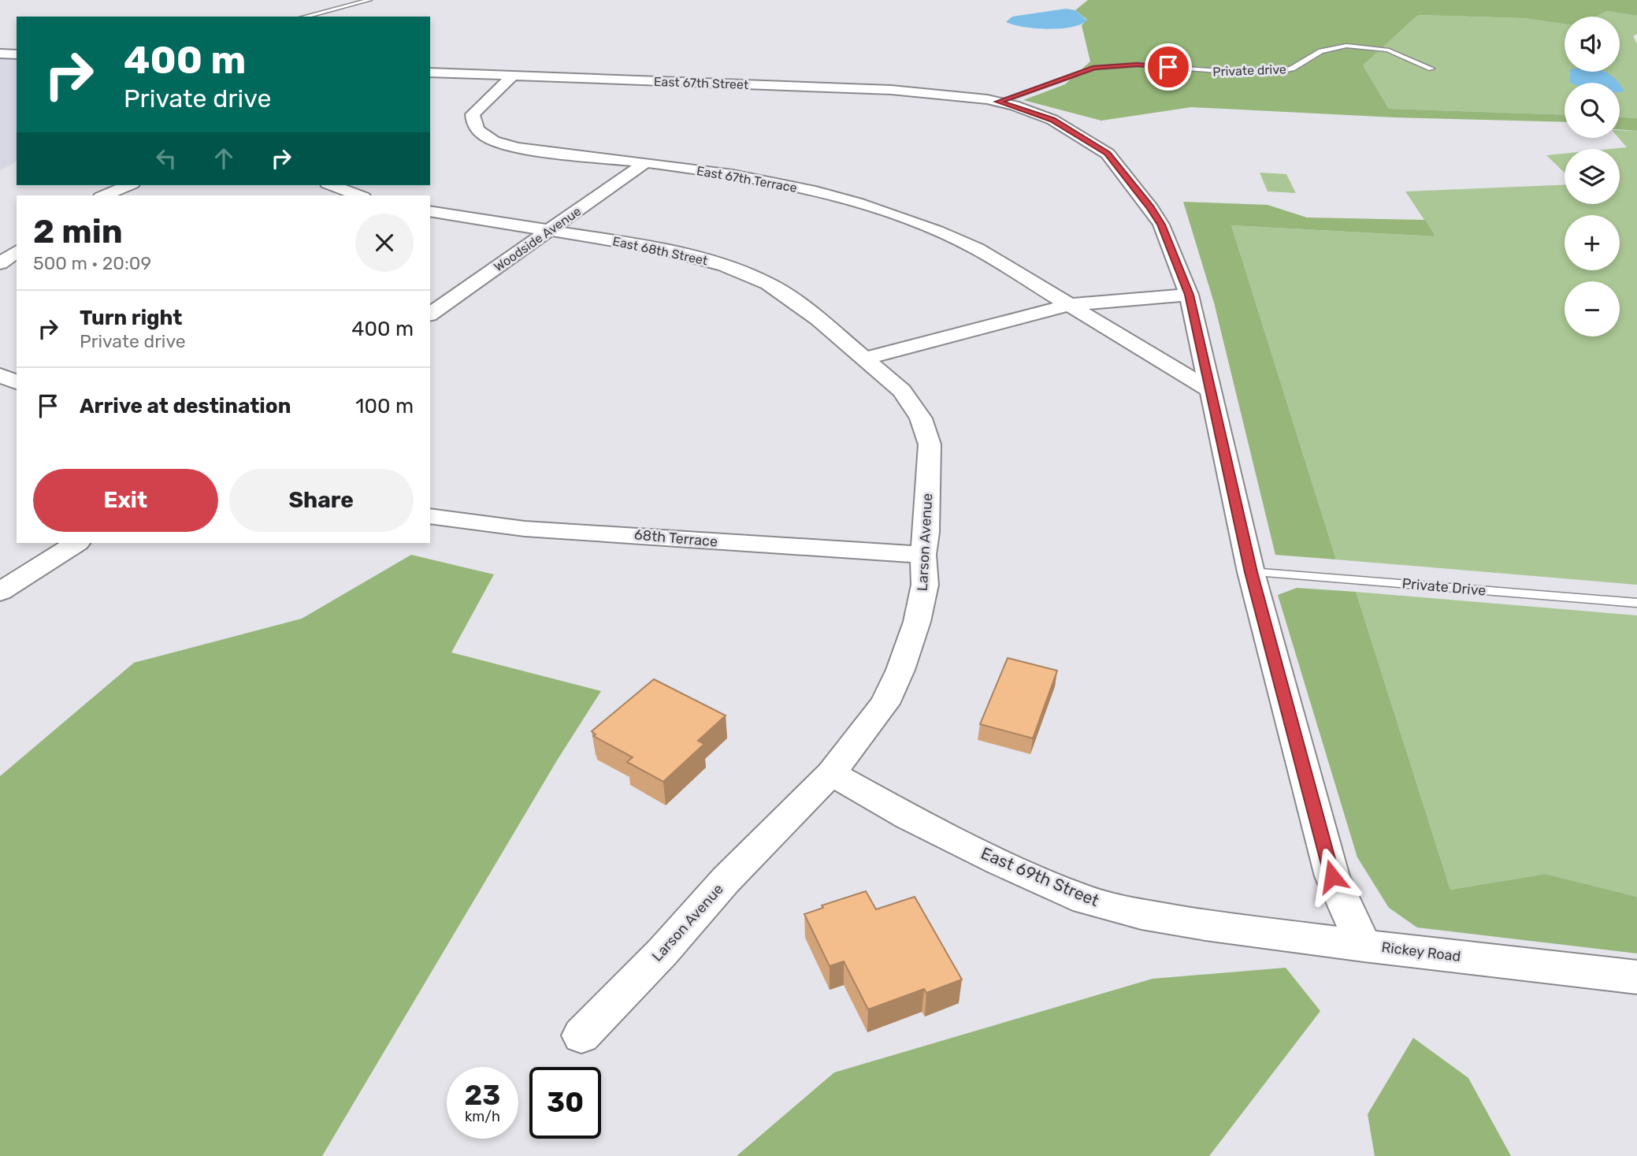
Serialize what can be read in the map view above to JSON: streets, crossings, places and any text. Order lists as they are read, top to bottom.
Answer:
{
  "streets": {
    "street": [
      "East 67th Street",
      "East 67th Terrace",
      "Woodside Avenue",
      "East 68th Street",
      "68th Terrace",
      "Larson Avenue",
      "East 69th Street",
      "Rickey Road"
    ],
    "lane": ["Private drive", "Private Drive"]
  },
  "crossings": [
    ["Private drive", "Rickey Road"],
    ["East 67th Street", "East 67th Terrace"],
    ["East 67th Street", "Rickey Road"],
    ["East 67th Terrace", "Woodside Avenue"],
    ["East 67th Terrace", "Rickey Road"],
    ["Woodside Avenue", "East 68th Street"],
    ["East 68th Street", "Larson Avenue"],
    ["68th Terrace", "Larson Avenue"],
    ["Larson Avenue", "East 69th Street"],
    ["Private Drive", "Rickey Road"],
    ["East 69th Street", "Rickey Road"]
  ],
  "page": {
    "map_buttons": ["+", "−"],
    "turn": ["400 m", "Private drive"],
    "heading": ["2 min", "500 m · 20:09"],
    "list": [
      {
        "name": "Turn right",
        "note": "Private drive",
        "value": "400 m"
      },
      {
        "name": "Arrive at destination",
        "value": "100 m"
      }
    ],
    "buttons": ["Exit", "Share"],
    "speed": "23 km/h",
    "limit": "30"
  }
}
